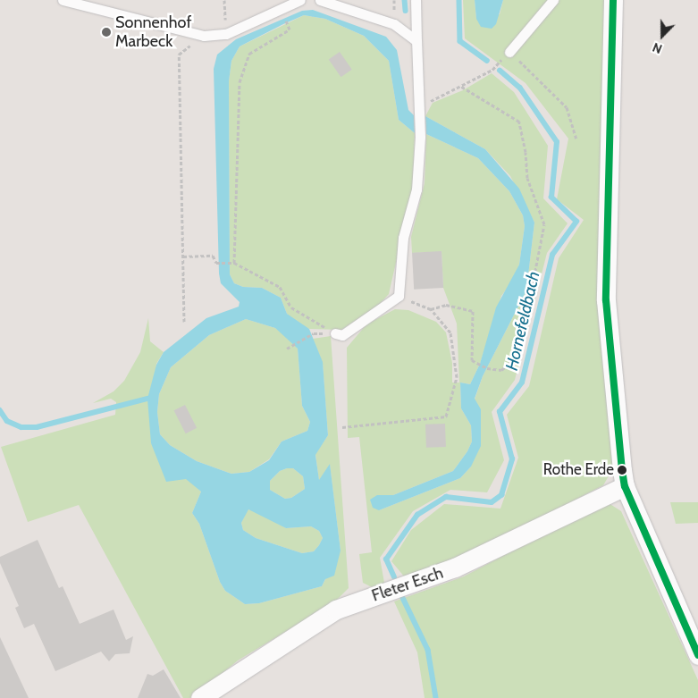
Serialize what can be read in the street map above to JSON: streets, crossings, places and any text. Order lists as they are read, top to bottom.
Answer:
{
  "streets": {
    "street": ["Fleter Esch"]
  },
  "water": ["Hornefeldbach"],
  "places": ["Sonnenhof Marbeck", "Rothe Erde"],
  "north": "bottom"
}
